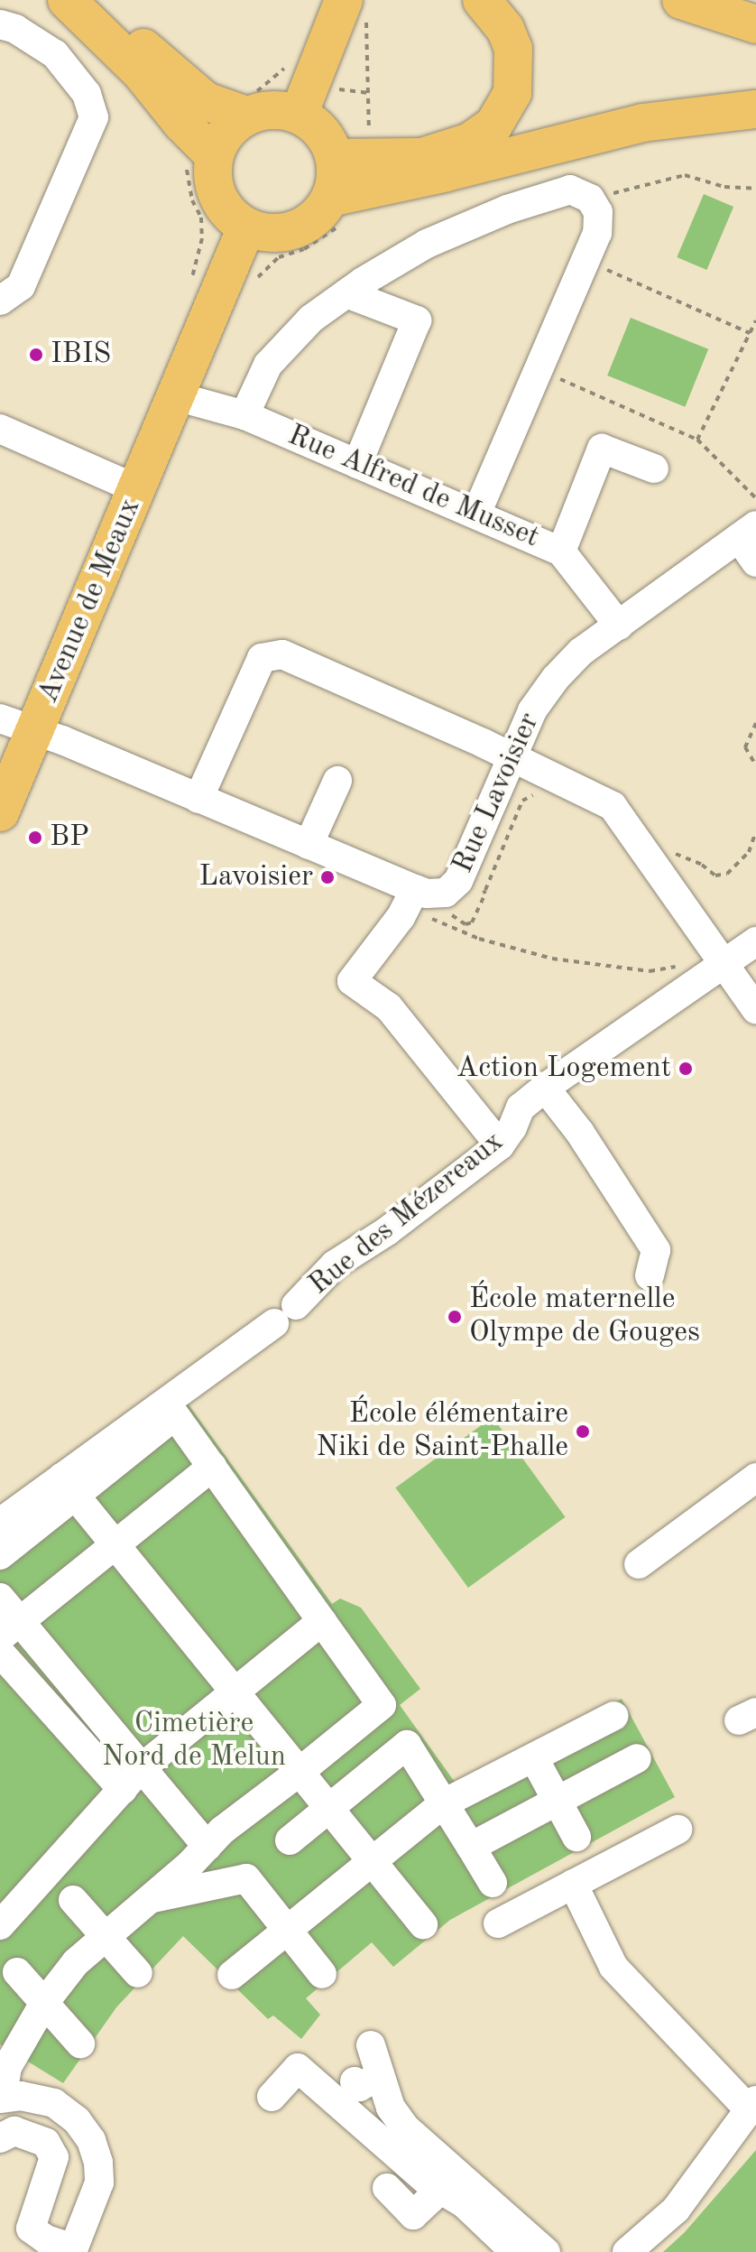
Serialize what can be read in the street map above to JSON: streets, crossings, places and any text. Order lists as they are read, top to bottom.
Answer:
{
  "streets": {
    "main road": ["Avenue de Meaux"],
    "street": ["Rue Alfred de Musset", "Rue Lavoisier", "Rue des Mézereaux"]
  },
  "crossings": [
    ["Rue Alfred de Musset", "Avenue de Meaux"],
    ["Rue Alfred de Musset", "Rue Lavoisier"],
    ["Avenue de Meaux", "Rue Lavoisier"]
  ],
  "parks": ["Cimetière Nord de Melun"],
  "places": [
    "IBIS",
    "BP",
    "Lavoisier",
    "Action Logement",
    "École maternelle Olympe de Gouges",
    "École élémentaire Niki de Saint-Phalle"
  ]
}
